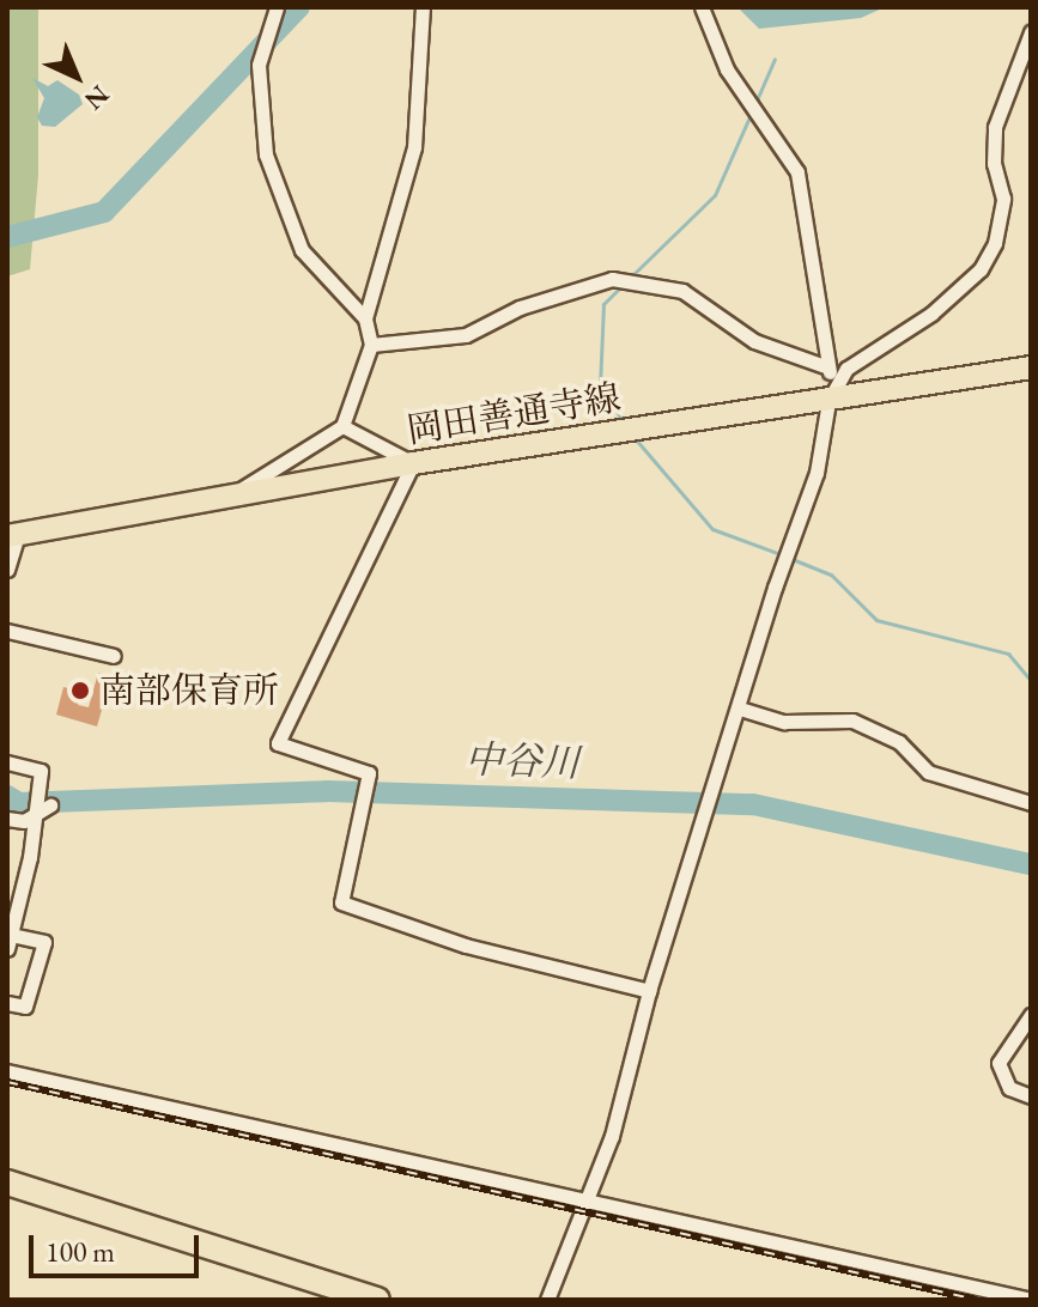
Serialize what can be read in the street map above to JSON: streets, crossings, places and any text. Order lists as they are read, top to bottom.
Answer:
{
  "streets": {
    "main road": ["岡田善通寺線"]
  },
  "water": ["中谷川"],
  "places": ["南部保育所"],
  "scale_bar": "100 m",
  "north": "bottom right"
}
